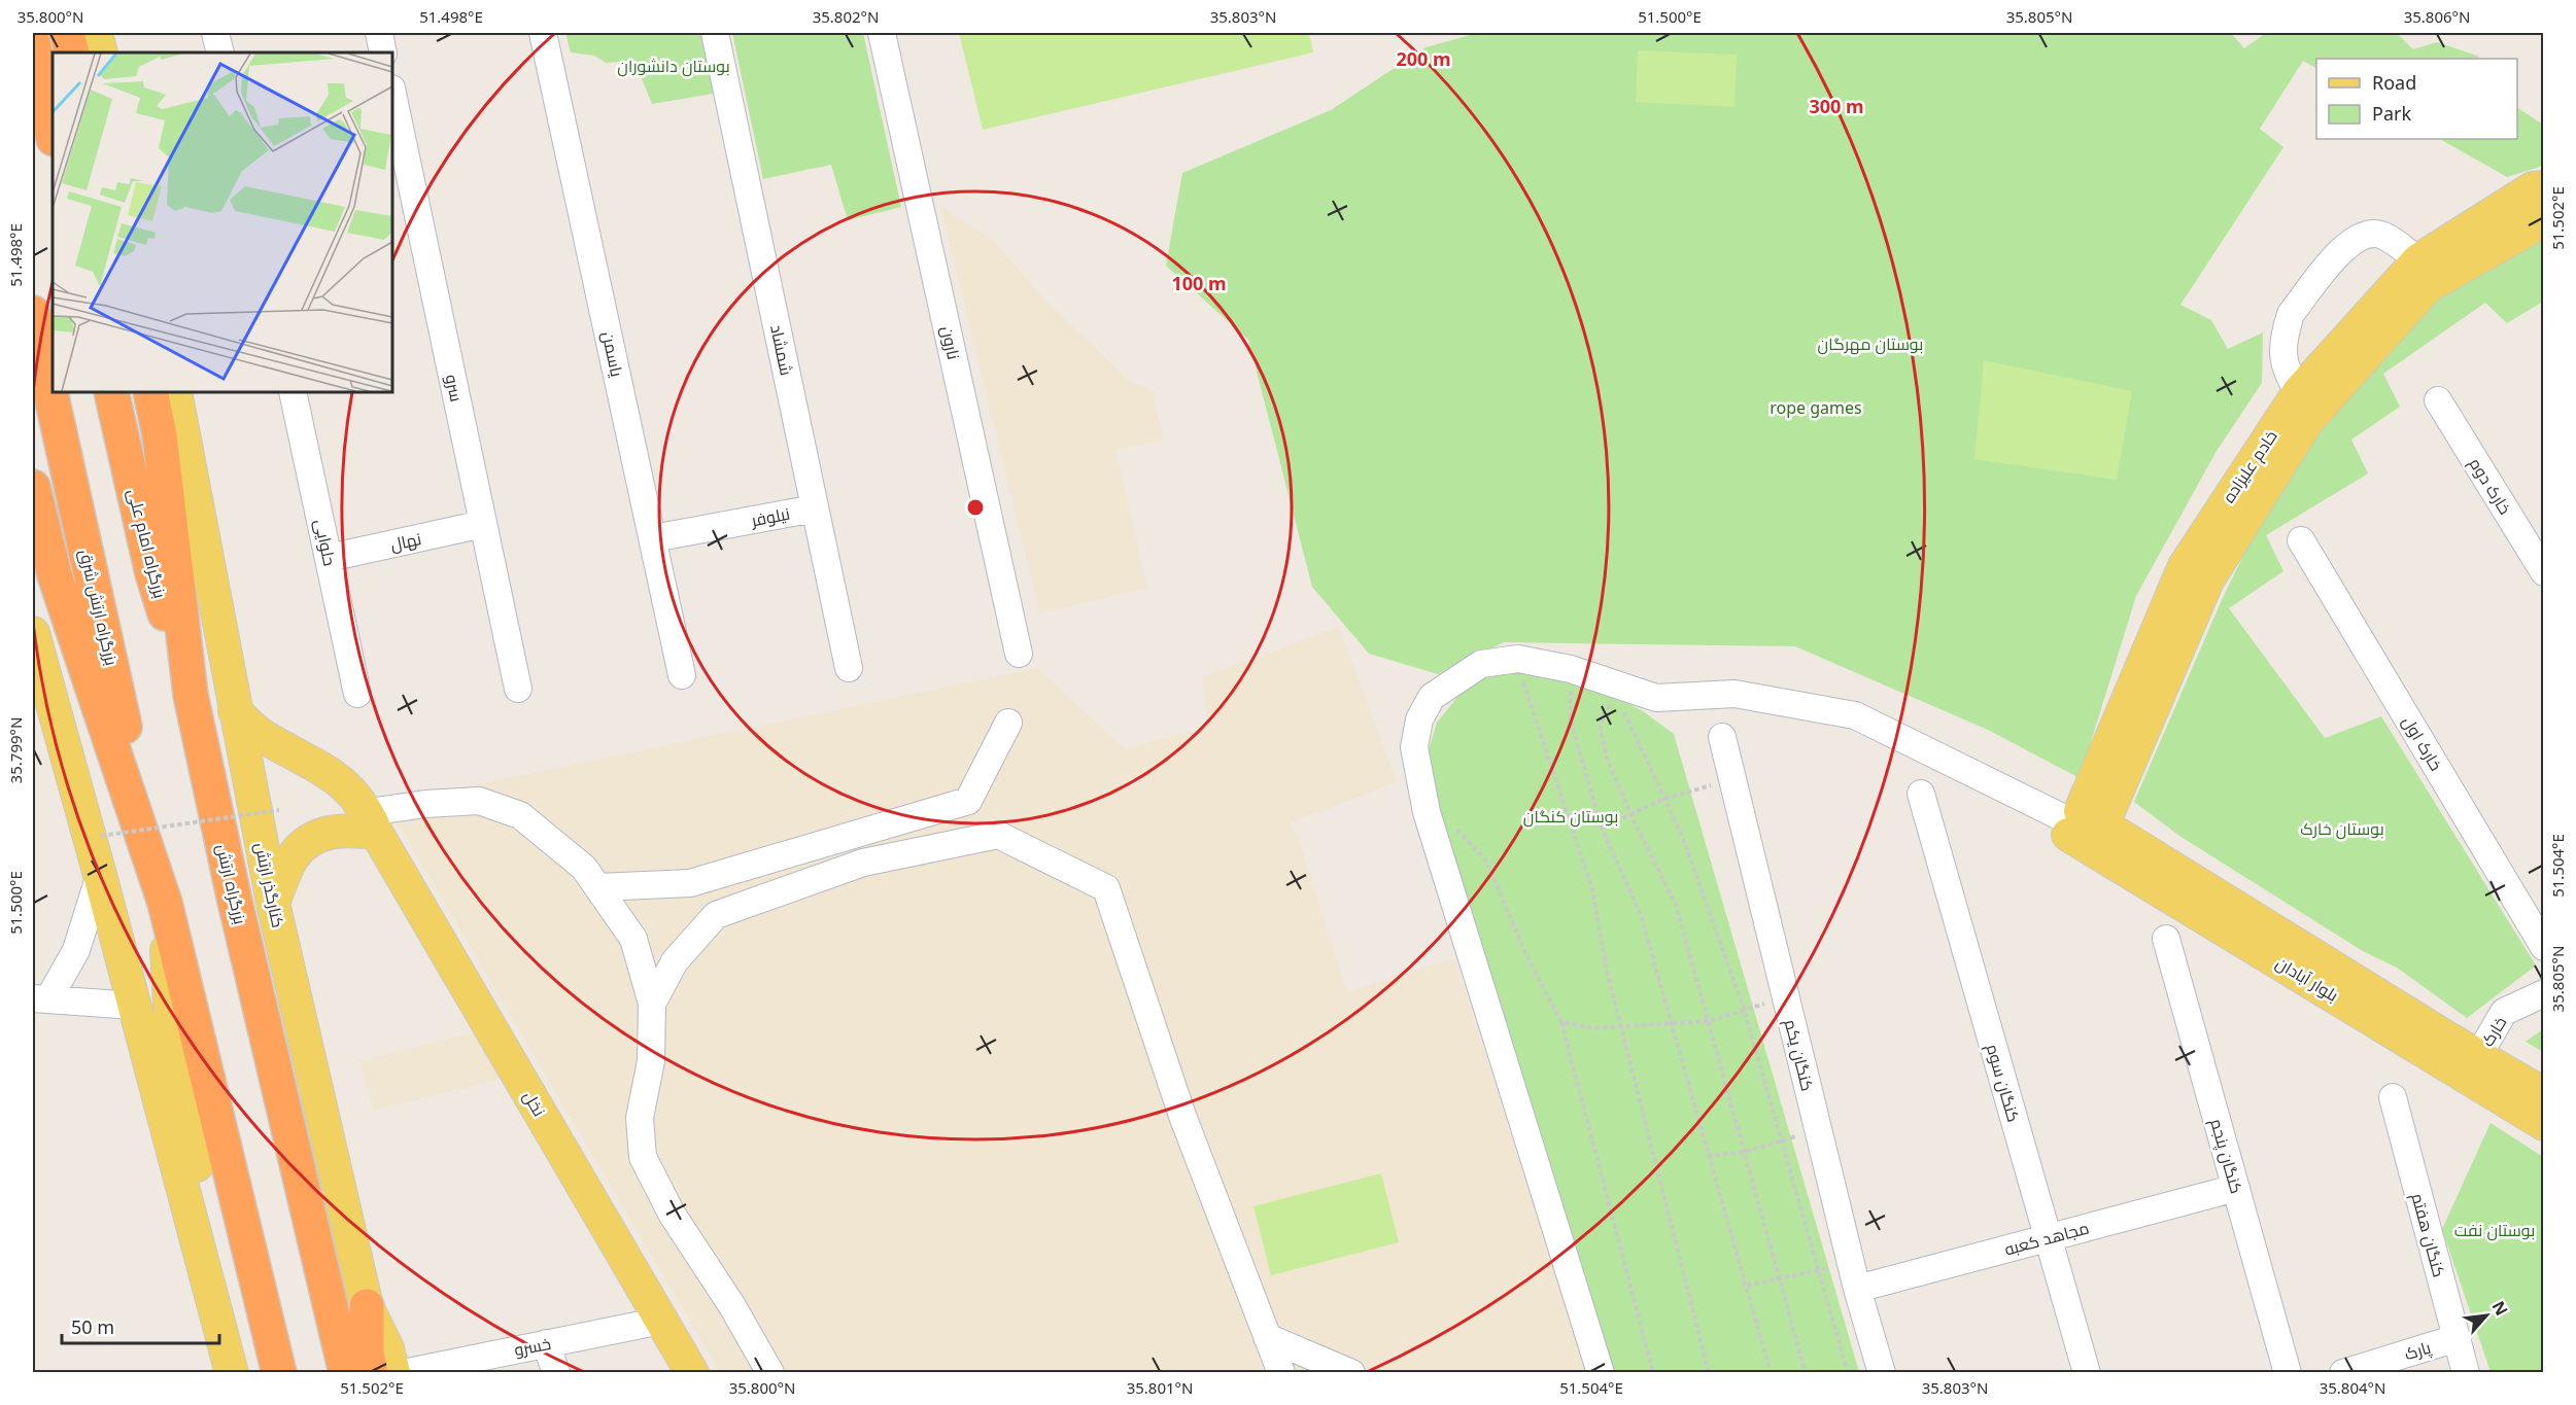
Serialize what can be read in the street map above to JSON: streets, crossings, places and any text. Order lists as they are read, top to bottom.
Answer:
{
  "streets": {
    "highway": ["بزرگراه امام علی", "بزرگراه ارتش شرق", "بزرگراه ارتش"],
    "main road": [
      "خادم علیزاده",
      "کنارگذر ارتش",
      "بلوار آبادان",
      "نخل"
    ],
    "street": [
      "نارون",
      "شمشاد",
      "یاسمن",
      "سرو",
      "خارک دوم",
      "نیلوفر",
      "نهال",
      "حلوایی",
      "خارک اول",
      "خارک",
      "کنگان یکم",
      "کنگان سوم",
      "کنگان پنجم",
      "کنگان هفتم",
      "مجاهد کعبه",
      "خسرو",
      "پارک"
    ]
  },
  "crossings": [
    ["شمشاد", "نیلوفر"],
    ["یاسمن", "نیلوفر"],
    ["سرو", "نهال"],
    ["خادم علیزاده", "بلوار آبادان"],
    ["نهال", "حلوایی"],
    ["بزرگراه امام علی", "بزرگراه ارتش"],
    ["کنارگذر ارتش", "نخل"],
    ["بلوار آبادان", "خارک"],
    ["کنگان یکم", "مجاهد کعبه"],
    ["کنگان سوم", "مجاهد کعبه"],
    ["نخل", "خسرو"],
    ["کنگان پنجم", "مجاهد کعبه"],
    ["کنگان هفتم", "پارک"]
  ],
  "parks": [
    "بوستان دانشوران",
    "بوستان مهرگان",
    "rope games",
    "بوستان کنگان",
    "بوستان خارک",
    "بوستان نفت"
  ],
  "legend": ["Road", "Park"],
  "scale_bar": "50 m",
  "north": "top right",
  "coordinates": [
    "35.800°N",
    "51.498°E",
    "35.802°N",
    "35.803°N",
    "51.500°E",
    "35.805°N",
    "35.806°N",
    "51.502°E",
    "35.799°N",
    "51.504°E",
    "35.801°N",
    "35.804°N"
  ],
  "rings": ["200 m", "300 m", "100 m"]
}
